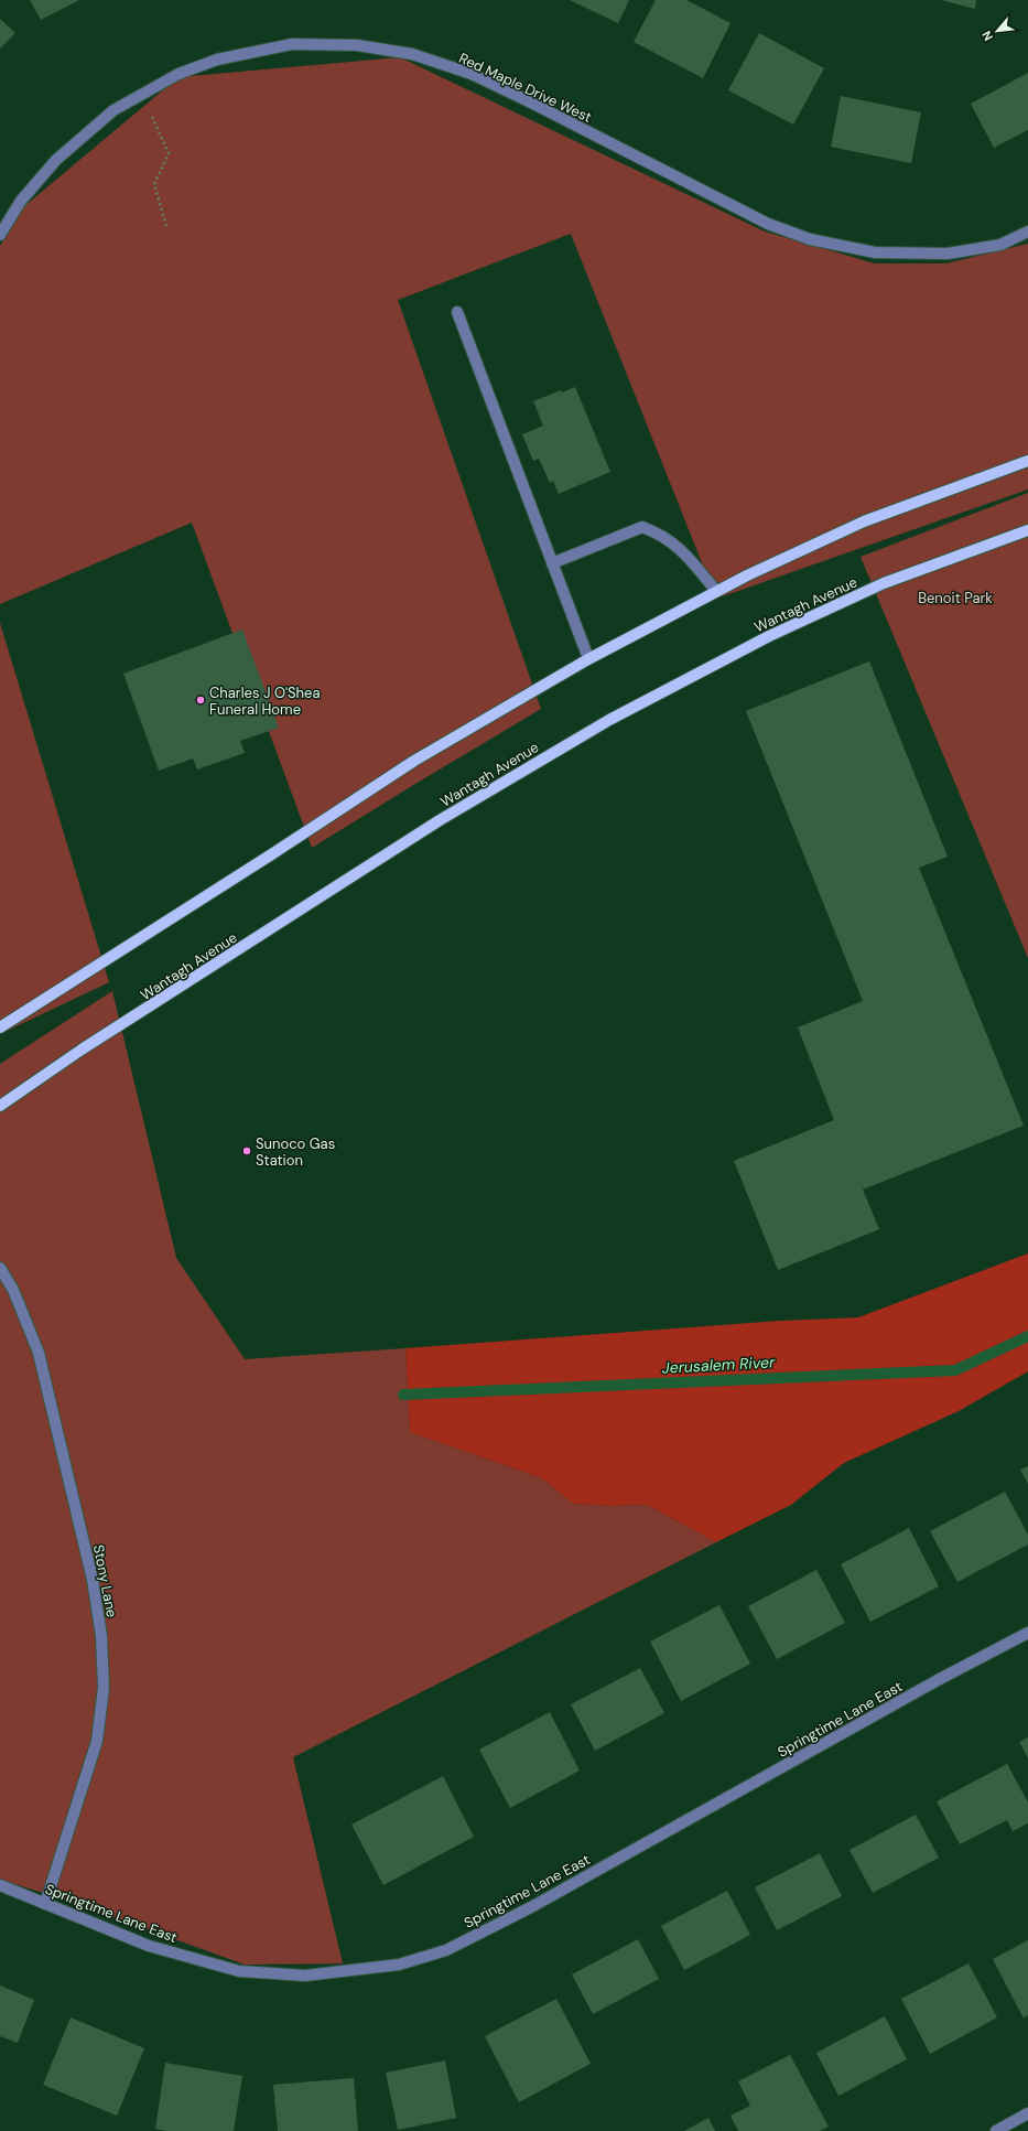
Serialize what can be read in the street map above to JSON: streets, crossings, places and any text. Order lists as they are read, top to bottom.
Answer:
{
  "streets": {
    "main road": ["Wantagh Avenue"],
    "street": ["Red Maple Drive West", "Stony Lane", "Springtime Lane East"]
  },
  "crossings": [
    ["Stony Lane", "Springtime Lane East"]
  ],
  "water": ["Jerusalem River"],
  "parks": ["Benoit Park"],
  "places": ["Charles J O'Shea Funeral Home", "Sunoco Gas Station"],
  "north": "bottom left"
}
